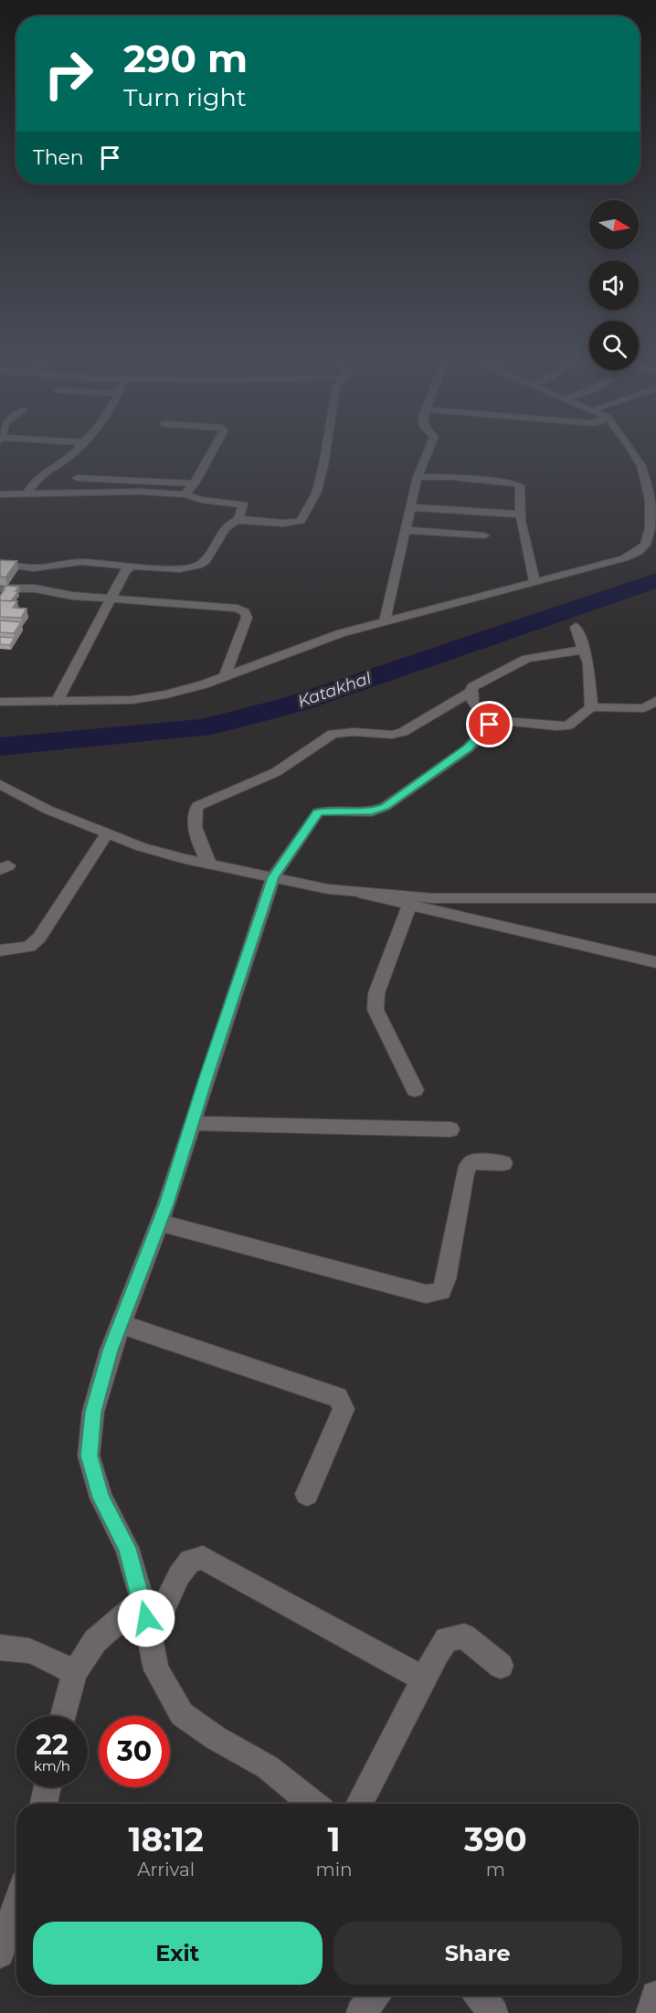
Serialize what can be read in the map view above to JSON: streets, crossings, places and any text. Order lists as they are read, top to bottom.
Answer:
{
  "water": ["Katakhal"],
  "north": "right",
  "page": {
    "turn": ["290 m", "Turn right"],
    "then": "Then",
    "speed": "22 km/h",
    "limit": "30",
    "eta": [
      "18:12",
      "Arrival",
      "1",
      "min",
      "390",
      "m"
    ],
    "buttons": ["Exit", "Share"]
  }
}
